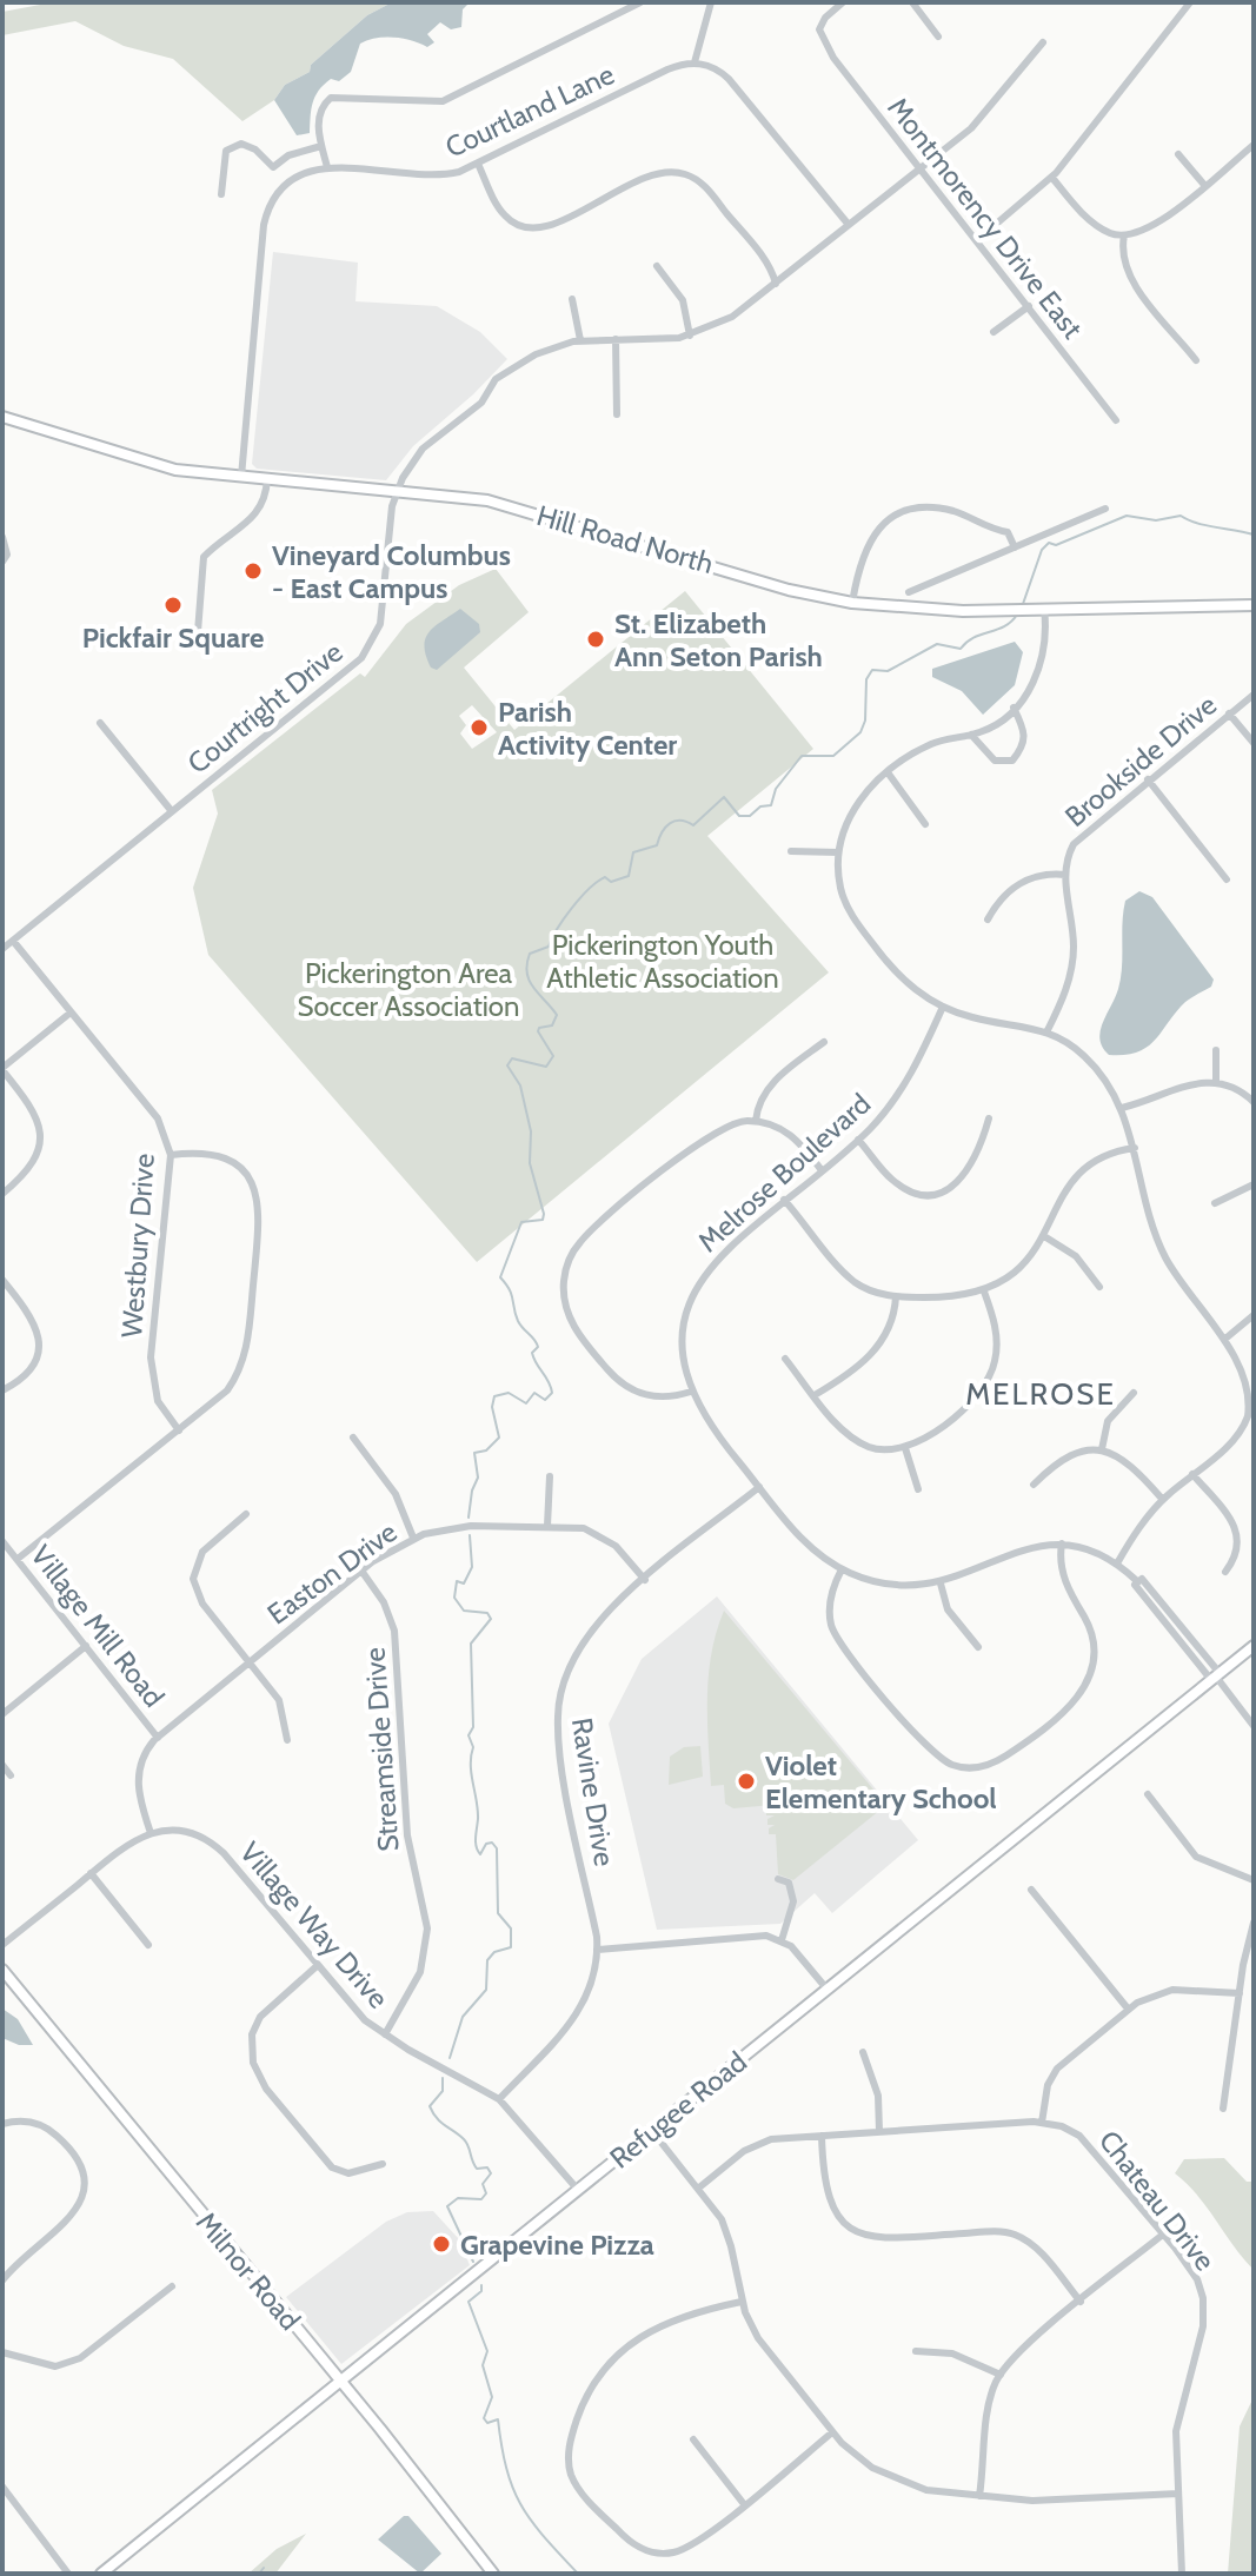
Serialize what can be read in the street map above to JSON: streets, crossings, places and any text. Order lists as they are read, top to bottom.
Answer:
{
  "streets": {
    "main road": ["Hill Road North", "Refugee Road", "Milnor Road"],
    "street": [
      "Courtland Lane",
      "Montmorency Drive East",
      "Courtright Drive",
      "Brookside Drive",
      "Melrose Boulevard",
      "Westbury Drive",
      "Easton Drive",
      "Village Mill Road",
      "Streamside Drive",
      "Ravine Drive",
      "Village Way Drive",
      "Chateau Drive"
    ]
  },
  "crossings": [
    ["Courtland Lane", "Hill Road North"],
    ["Montmorency Drive East", "Courtright Drive"],
    ["Hill Road North", "Courtright Drive"],
    ["Courtright Drive", "Westbury Drive"],
    ["Melrose Boulevard", "Ravine Drive"],
    ["Melrose Boulevard", "Refugee Road"],
    ["Easton Drive", "Village Mill Road"],
    ["Easton Drive", "Streamside Drive"],
    ["Easton Drive", "Ravine Drive"],
    ["Easton Drive", "Village Way Drive"],
    ["Streamside Drive", "Village Way Drive"],
    ["Ravine Drive", "Village Way Drive"],
    ["Village Way Drive", "Refugee Road"],
    ["Refugee Road", "Milnor Road"]
  ],
  "districts": ["MELROSE"],
  "parks": ["Pickerington Youth Athletic Association", "Pickerington Area Soccer Association"],
  "places": [
    "Vineyard Columbus - East Campus",
    "Pickfair Square",
    "St. Elizabeth Ann Seton Parish",
    "Parish Activity Center",
    "Violet Elementary School",
    "Grapevine Pizza"
  ]
}
